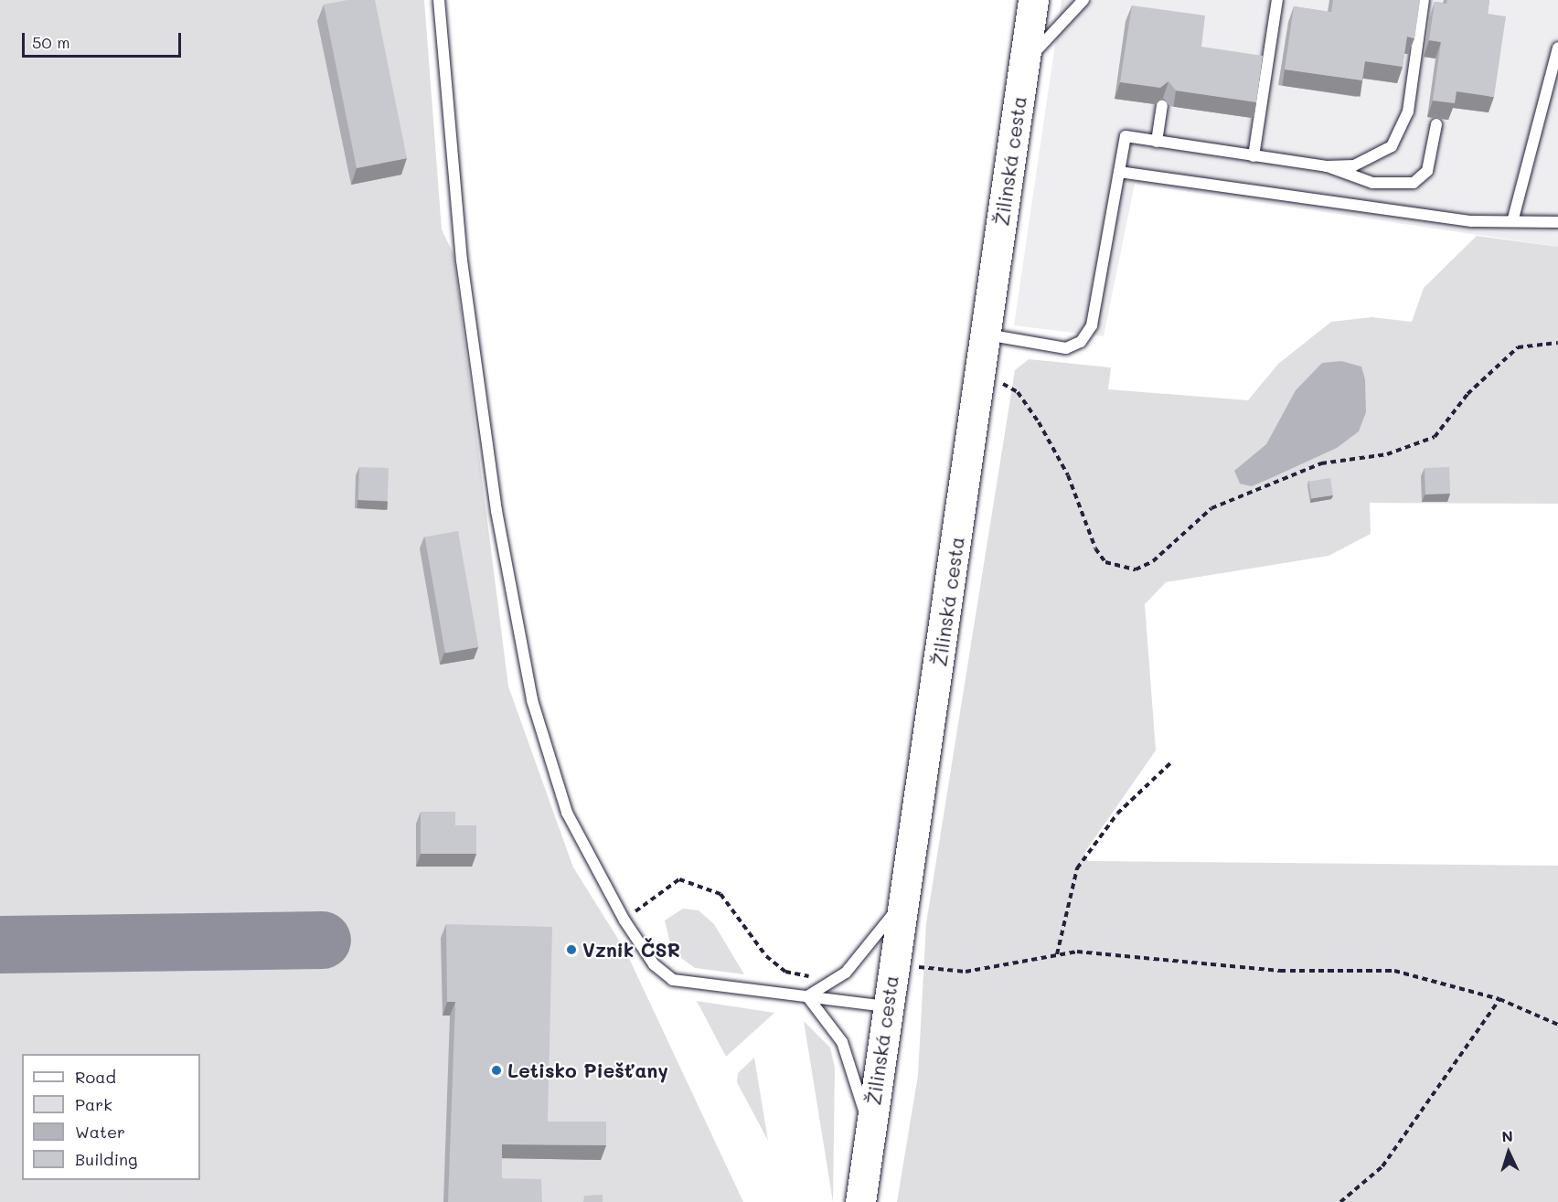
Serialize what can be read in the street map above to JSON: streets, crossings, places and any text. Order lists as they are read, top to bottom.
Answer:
{
  "streets": {
    "main road": ["Žilinská cesta"]
  },
  "places": ["Vznik ČSR", "Letisko Piešťany"],
  "legend": [
    "Road",
    "Park",
    "Water",
    "Building"
  ],
  "scale_bar": "50 m",
  "north": "top"
}
